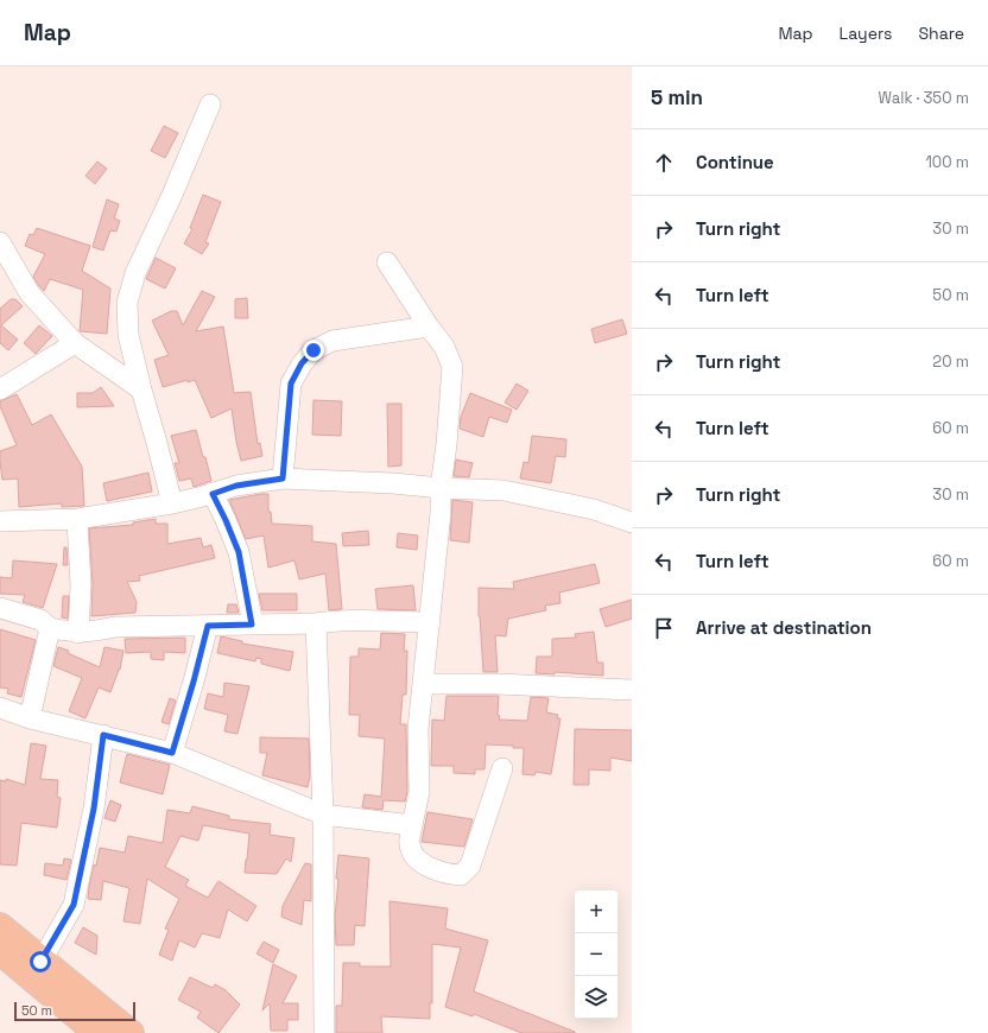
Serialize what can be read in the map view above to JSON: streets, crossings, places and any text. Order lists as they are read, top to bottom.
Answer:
{
  "scale_bar": "50 m",
  "page": {
    "header": "Map",
    "nav": ["Map", "Layers", "Share"],
    "heading": ["5 min", "Walk · 350 m"],
    "list": [
      ["Continue", "100 m"],
      ["Turn right", "30 m"],
      ["Turn left", "50 m"],
      ["Turn right", "20 m"],
      ["Turn left", "60 m"],
      ["Turn right", "30 m"],
      ["Turn left", "60 m"],
      "Arrive at destination"
    ],
    "map_buttons": ["+", "−"],
    "scale": "50 m"
  }
}
